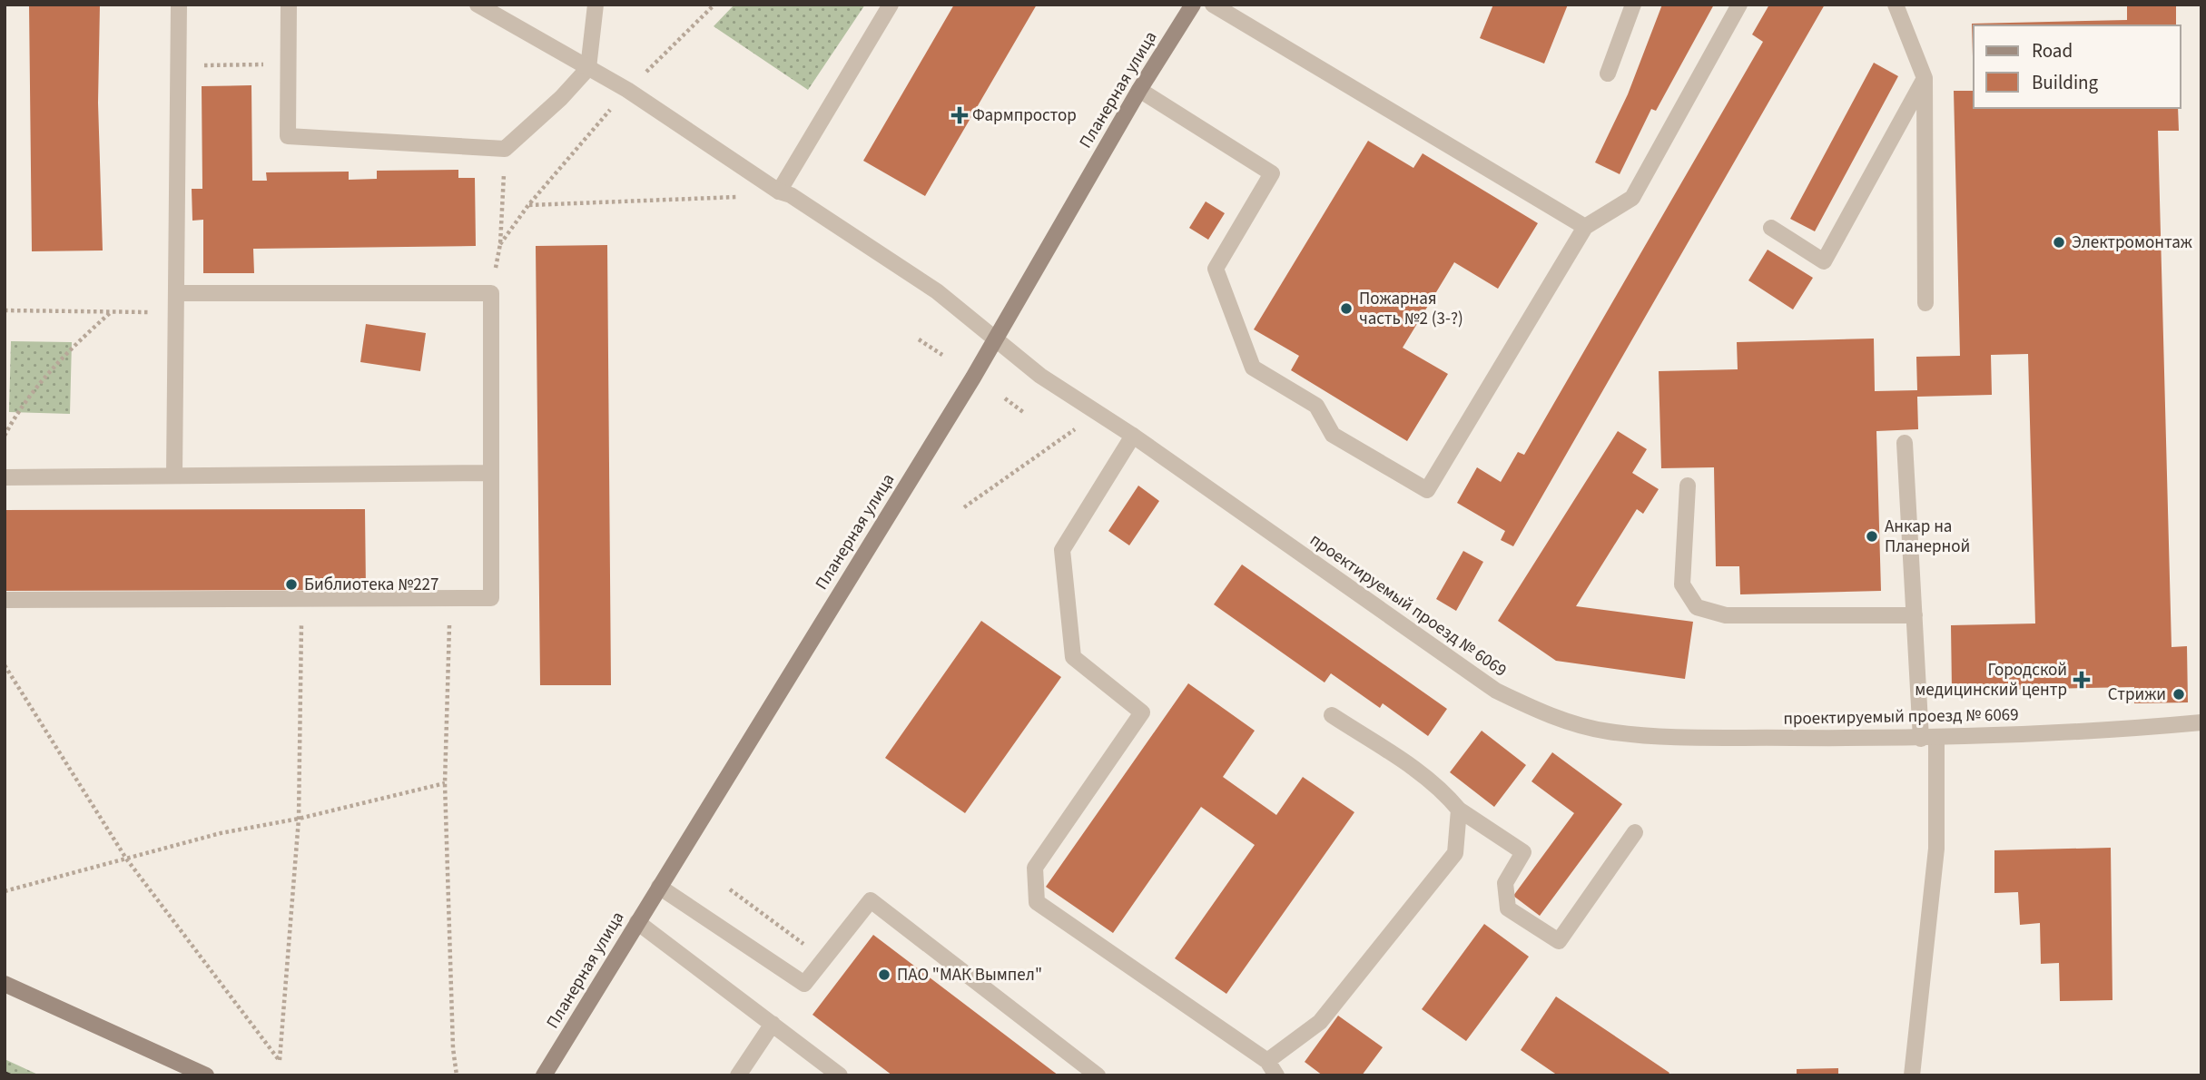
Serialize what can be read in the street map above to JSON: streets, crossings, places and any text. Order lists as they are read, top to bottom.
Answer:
{
  "streets": {
    "main road": ["Планерная улица"],
    "street": ["проектируемый проезд № 6069"]
  },
  "crossings": [
    ["Планерная улица", "проектируемый проезд № 6069"]
  ],
  "places": {
    "health": ["Фармпростор", "Городской медицинский центр"],
    "other": [
      "Электромонтаж",
      "Пожарная часть №2 (3-?)",
      "Анкар на Планерной",
      "Библиотека №227",
      "Стрижи",
      "ПАО \"МАК Вымпел\""
    ]
  },
  "legend": ["Road", "Building"]
}
